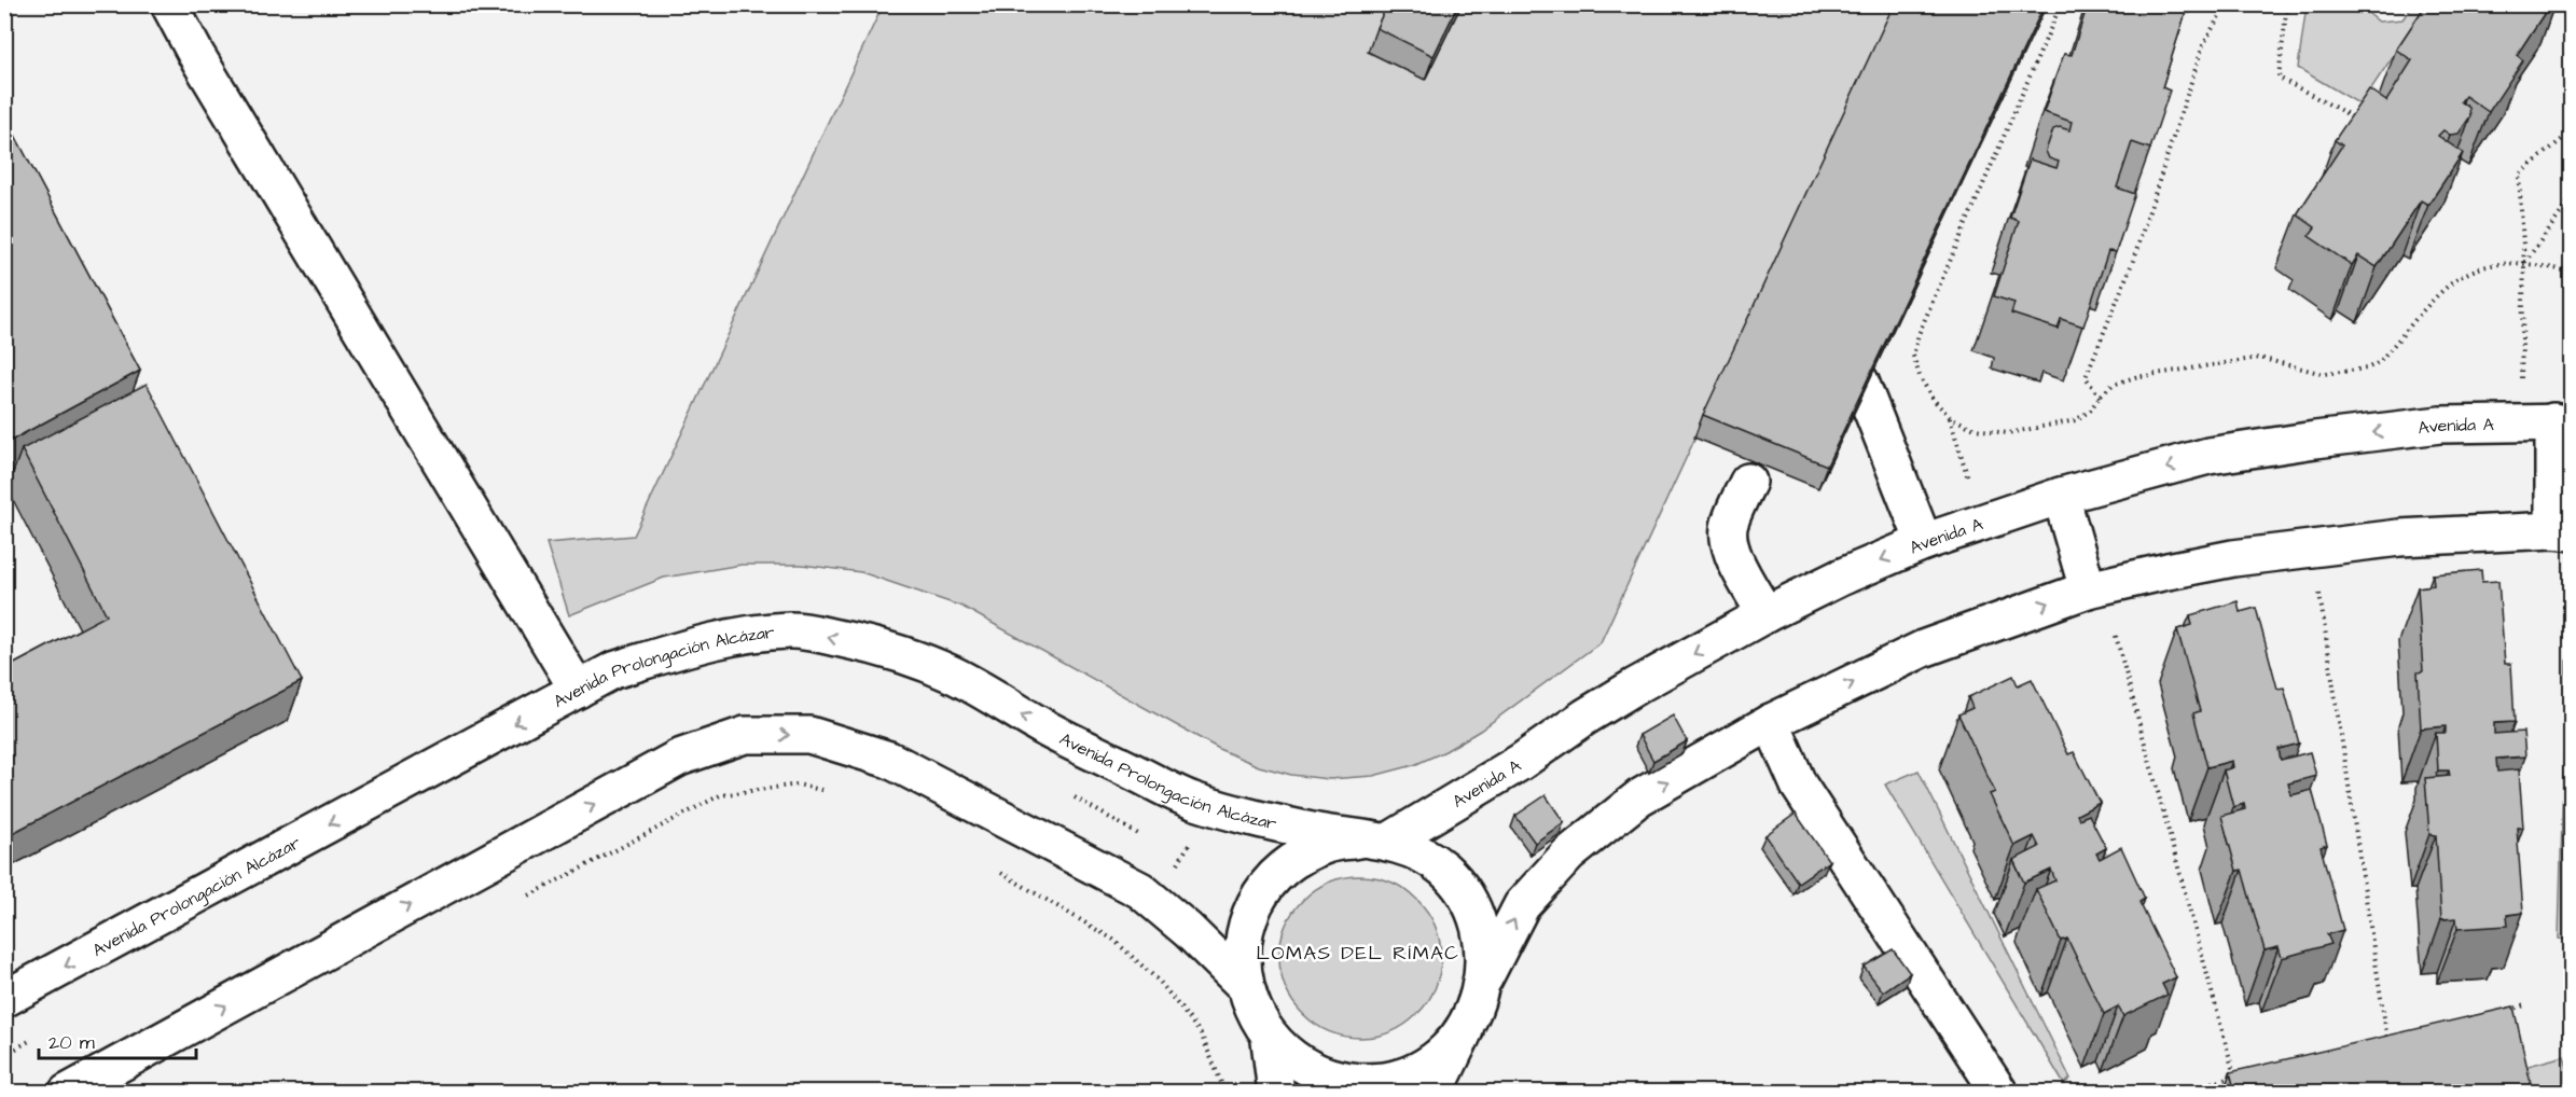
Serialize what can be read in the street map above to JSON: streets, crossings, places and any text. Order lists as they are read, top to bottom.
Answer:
{
  "streets": {
    "main road": ["Avenida A", "Avenida Prolongación Alcázar"]
  },
  "crossings": [
    ["Avenida A", "Avenida Prolongación Alcázar"]
  ],
  "one_way": ["Avenida Prolongación Alcázar"],
  "districts": ["LOMAS DEL RÍMAC"],
  "scale_bar": "20 m"
}
